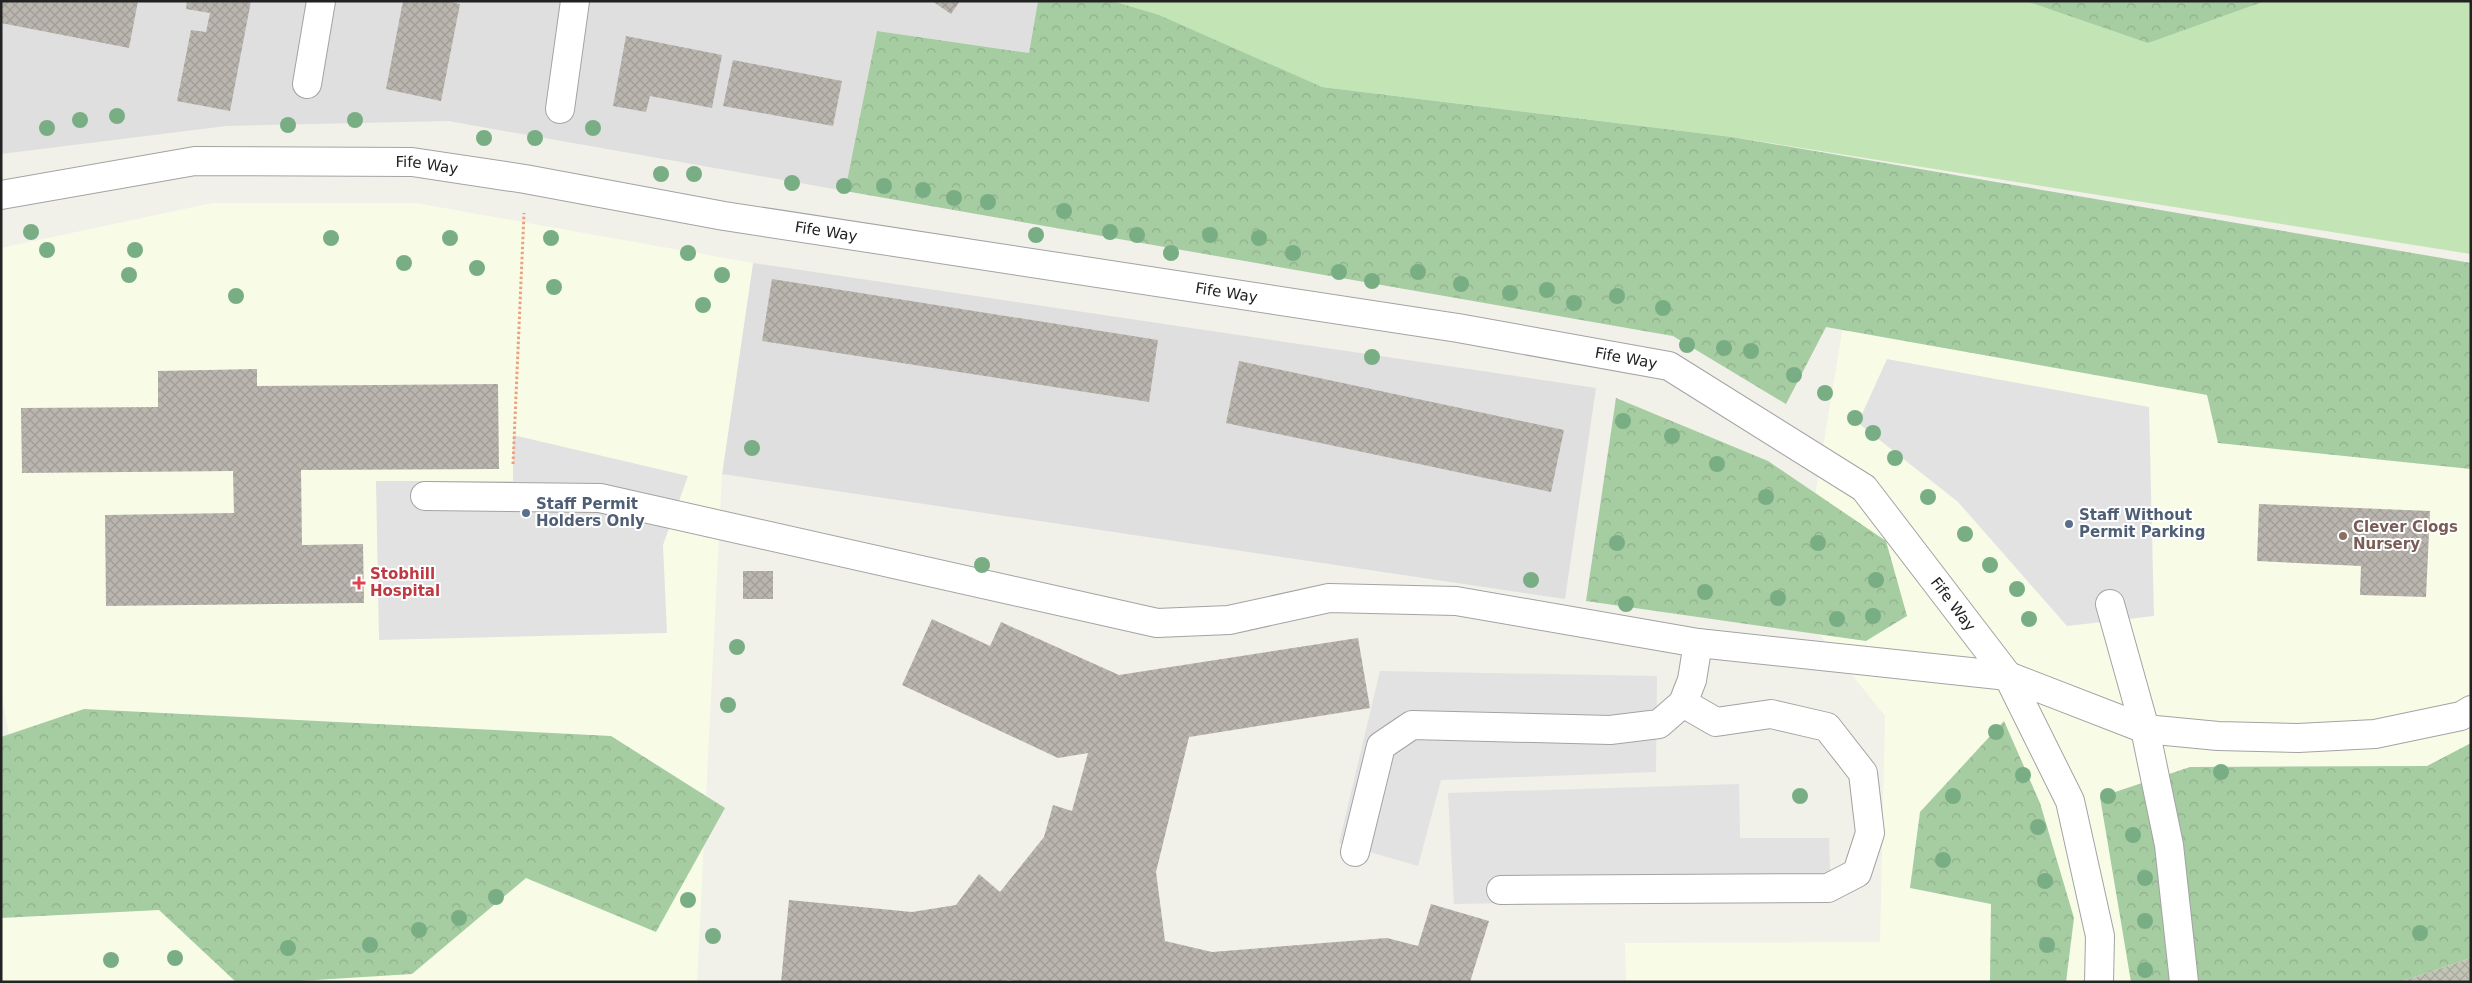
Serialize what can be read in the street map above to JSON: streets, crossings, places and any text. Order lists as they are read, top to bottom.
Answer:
{
  "streets": {
    "street": ["Fife Way"]
  },
  "places": {
    "other": ["Staff Permit Holders Only", "Staff Without Permit Parking", "Clever Clogs Nursery"],
    "health": ["Stobhill Hospital"]
  }
}
